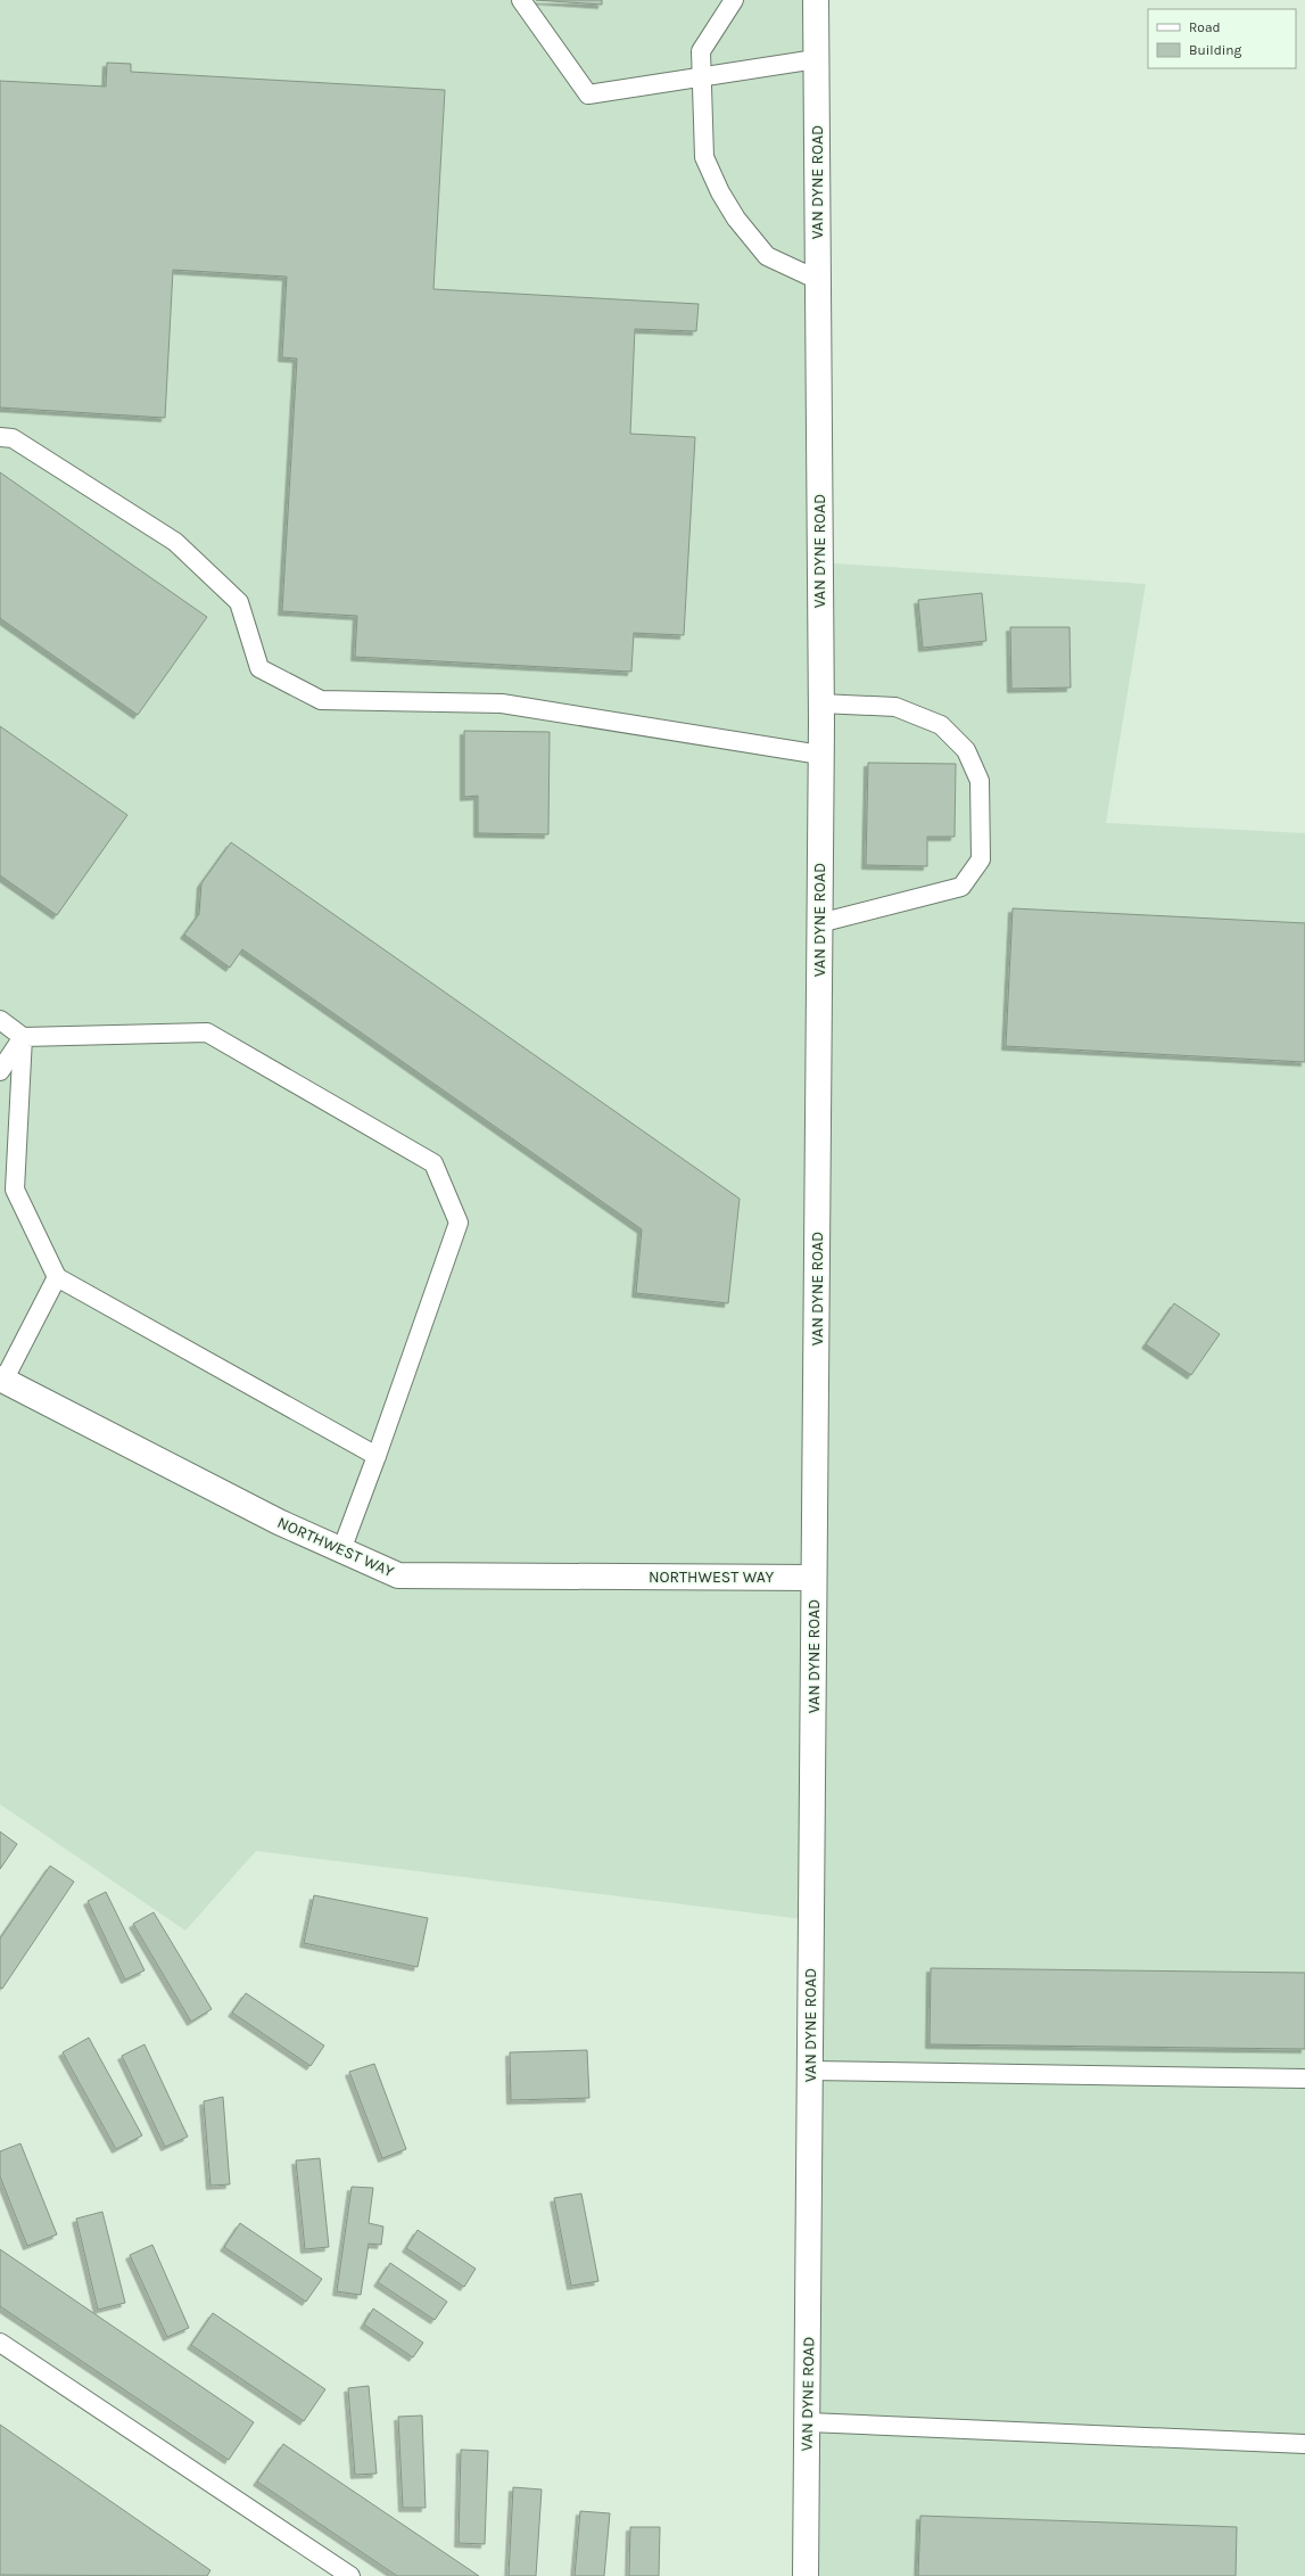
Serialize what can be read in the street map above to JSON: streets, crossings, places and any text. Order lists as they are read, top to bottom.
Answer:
{
  "streets": {
    "street": ["VAN DYNE ROAD", "NORTHWEST WAY"]
  },
  "crossings": [
    ["VAN DYNE ROAD", "NORTHWEST WAY"]
  ],
  "legend": ["Road", "Building"]
}
